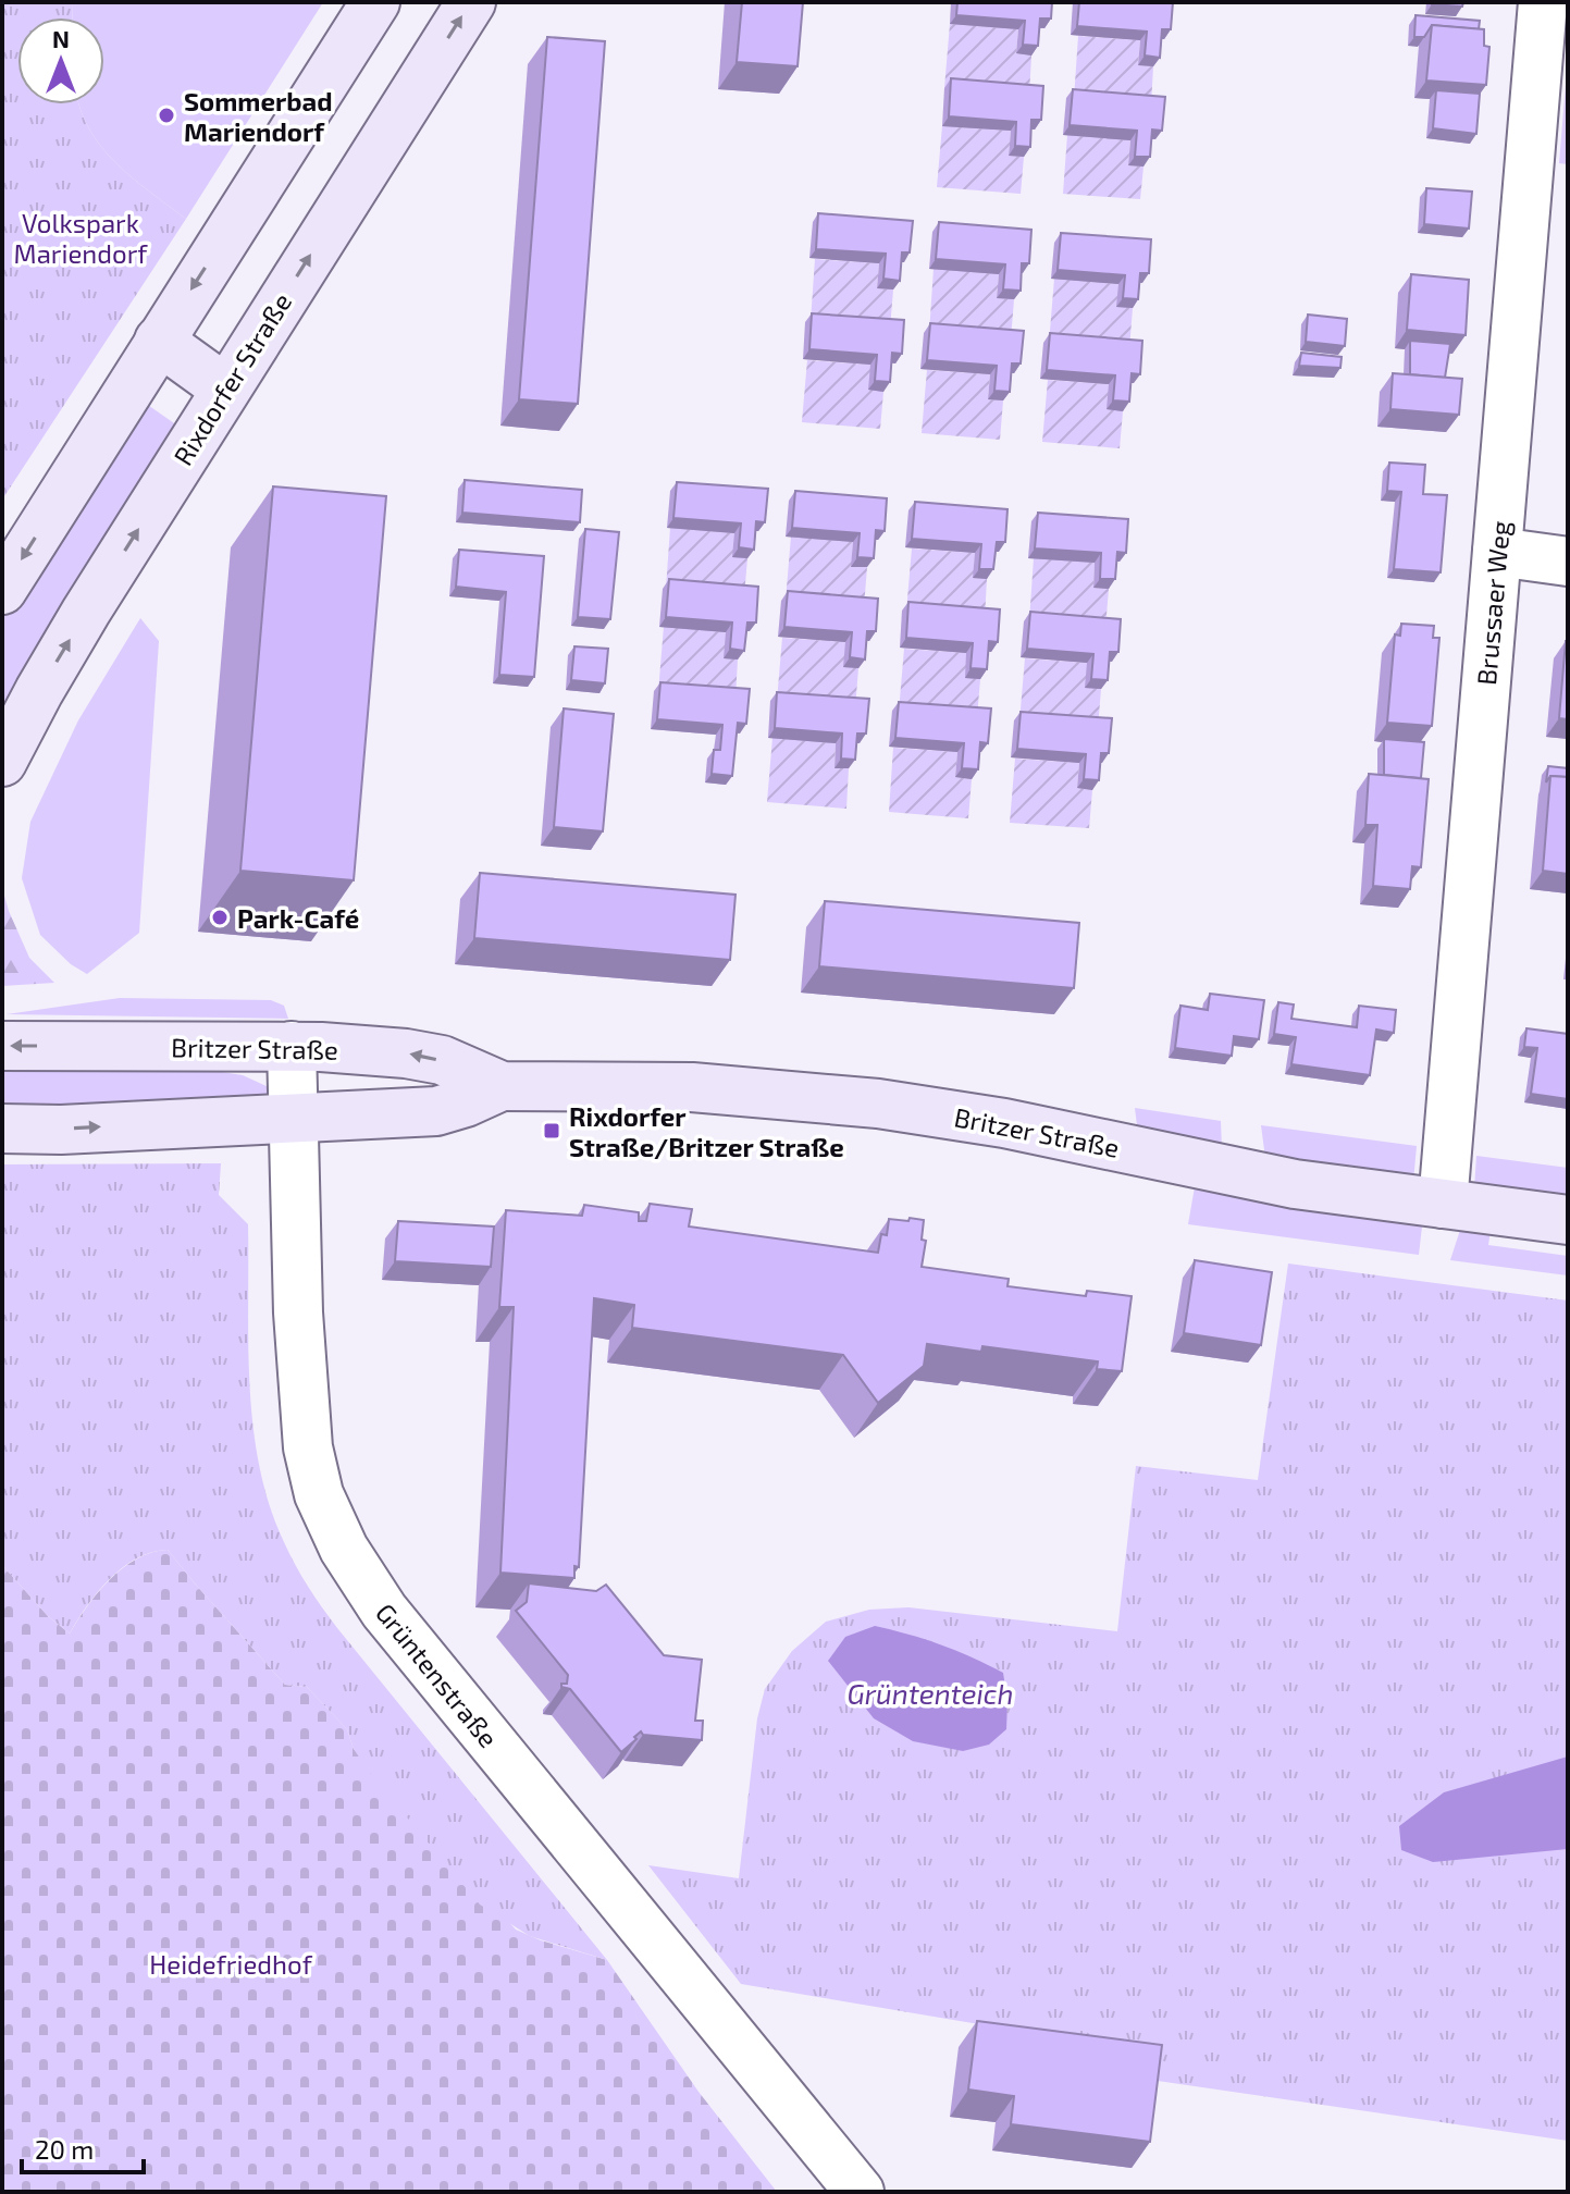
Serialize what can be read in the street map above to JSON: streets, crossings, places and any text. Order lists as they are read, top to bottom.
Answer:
{
  "streets": {
    "main road": ["Rixdorfer Straße", "Britzer Straße"],
    "street": ["Brussaer Weg", "Grüntenstraße"]
  },
  "crossings": [
    ["Brussaer Weg", "Britzer Straße"],
    ["Britzer Straße", "Grüntenstraße"]
  ],
  "water": ["Grüntenteich"],
  "parks": ["Volkspark Mariendorf", "Heidefriedhof"],
  "places": {
    "other": ["Sommerbad Mariendorf", "Park-Café"],
    "transit": ["Rixdorfer Straße/Britzer Straße"]
  },
  "scale_bar": "20 m",
  "north": "top"
}
